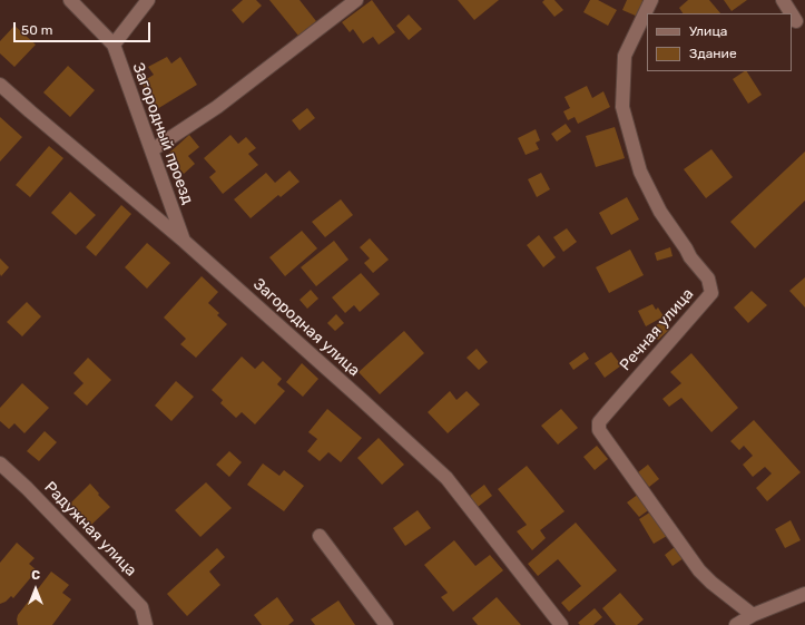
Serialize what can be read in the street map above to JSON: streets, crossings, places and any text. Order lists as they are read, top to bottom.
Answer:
{
  "streets": {
    "street": [
      "Загородный проезд",
      "Загородная улица",
      "Речная улица",
      "Радужная улица"
    ]
  },
  "crossings": [
    ["Загородный проезд", "Загородная улица"]
  ],
  "legend": ["Улица", "Здание"],
  "scale_bar": "50 m",
  "north": "top"
}
